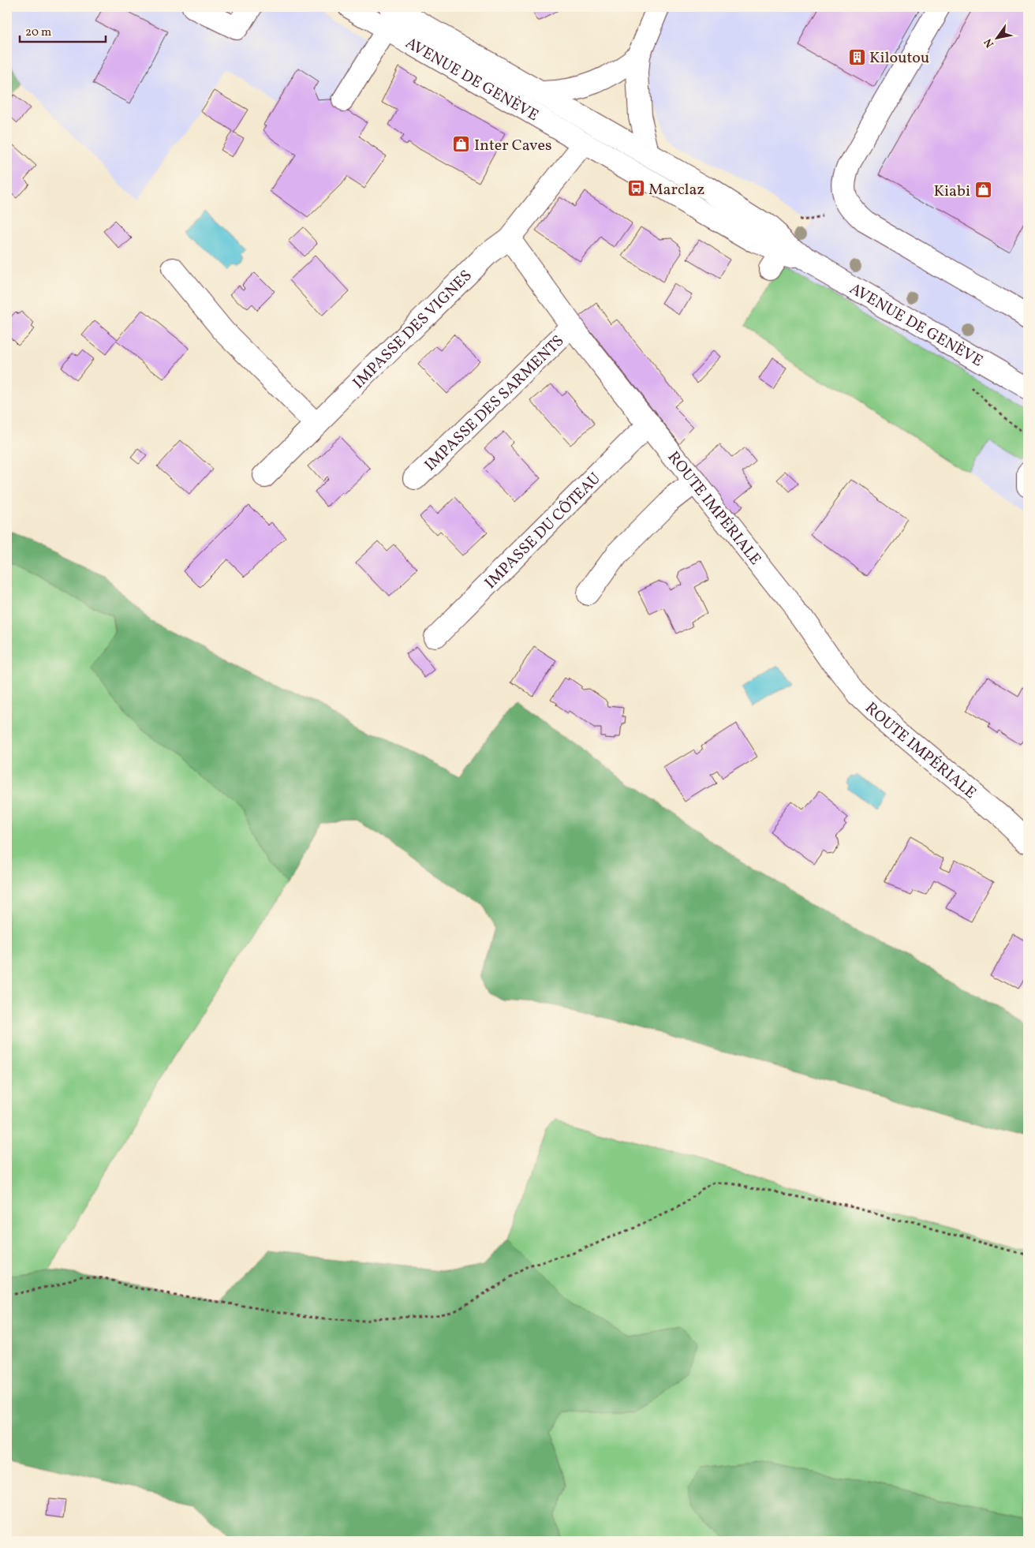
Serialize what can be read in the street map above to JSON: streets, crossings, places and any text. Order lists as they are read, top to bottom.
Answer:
{
  "streets": {
    "street": [
      "AVENUE DE GENÈVE",
      "IMPASSE DES VIGNES",
      "IMPASSE DES SARMENTS",
      "ROUTE IMPÉRIALE",
      "IMPASSE DU CÔTEAU"
    ]
  },
  "crossings": [
    ["IMPASSE DES VIGNES", "ROUTE IMPÉRIALE"],
    ["IMPASSE DES SARMENTS", "ROUTE IMPÉRIALE"],
    ["ROUTE IMPÉRIALE", "IMPASSE DU CÔTEAU"]
  ],
  "places": {
    "building": ["Kiloutou"],
    "shop": ["Inter Caves", "Kiabi"],
    "bus stop": ["Marclaz"]
  },
  "scale_bar": "20 m",
  "north": "bottom left"
}
